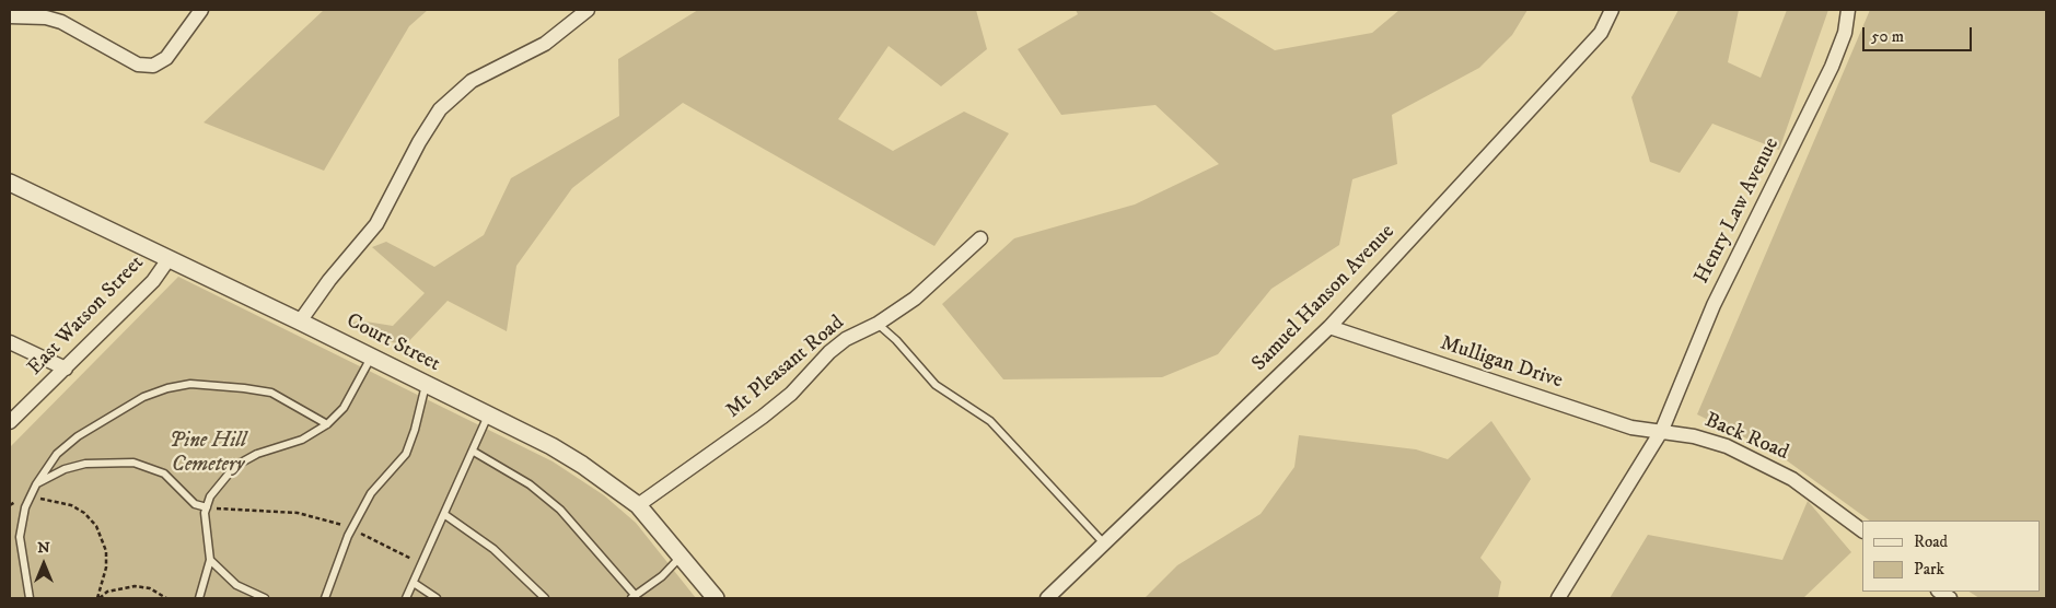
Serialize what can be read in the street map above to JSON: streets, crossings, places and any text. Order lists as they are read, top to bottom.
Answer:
{
  "streets": {
    "street": [
      "Henry Law Avenue",
      "Samuel Hanson Avenue",
      "East Watson Street",
      "Court Street",
      "Mulligan Drive",
      "Mt Pleasant Road",
      "Back Road"
    ]
  },
  "crossings": [
    ["Henry Law Avenue", "Mulligan Drive"],
    ["Henry Law Avenue", "Back Road"],
    ["Samuel Hanson Avenue", "Mulligan Drive"],
    ["East Watson Street", "Court Street"],
    ["Court Street", "Mt Pleasant Road"],
    ["Mulligan Drive", "Back Road"]
  ],
  "parks": ["Pine Hill Cemetery"],
  "legend": ["Road", "Park"],
  "scale_bar": "50 m",
  "north": "top"
}
